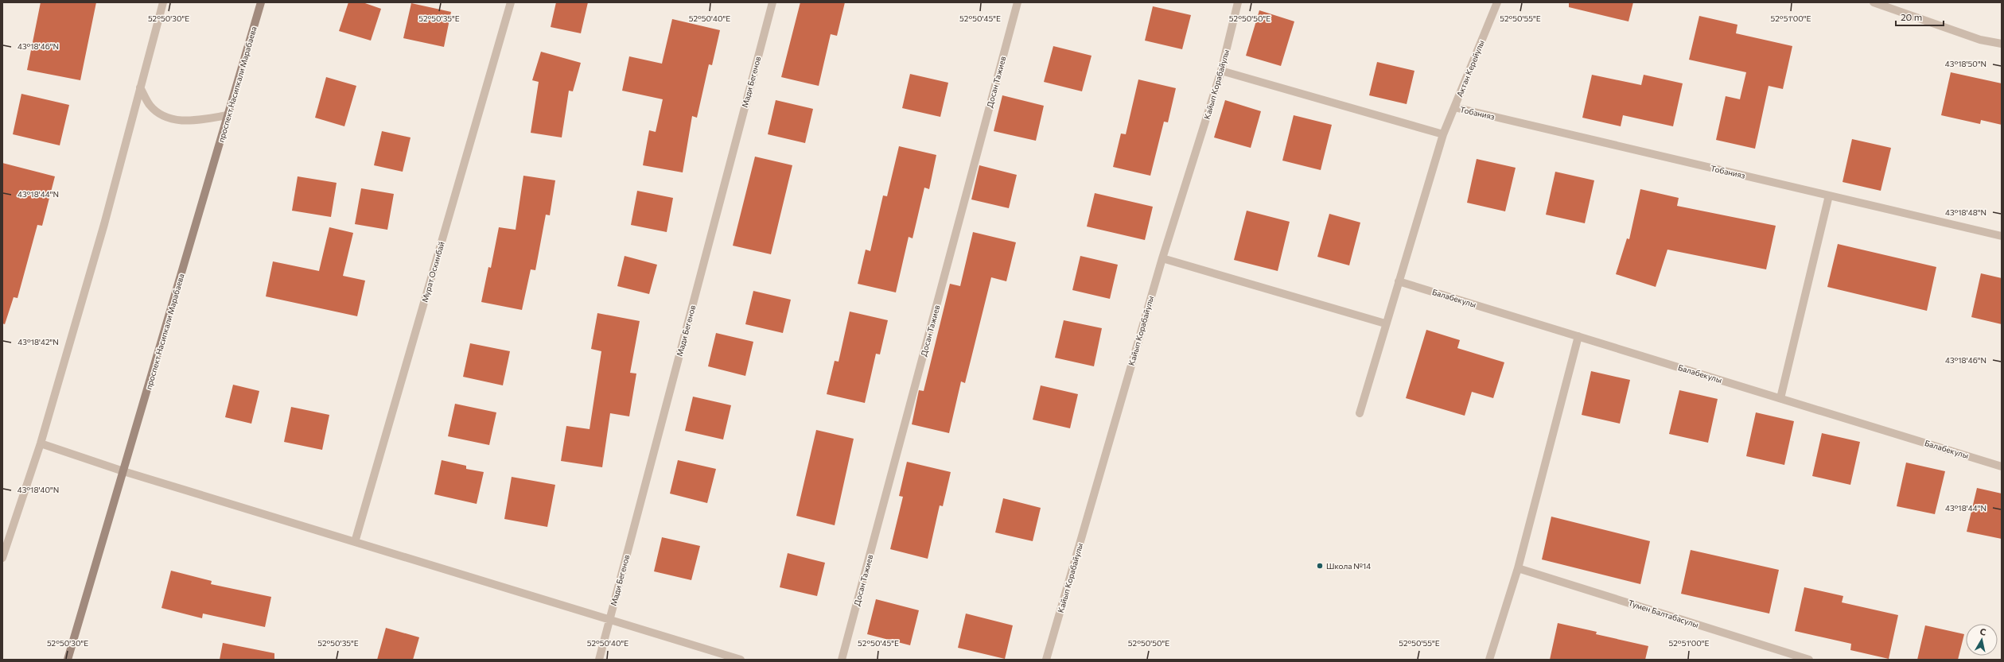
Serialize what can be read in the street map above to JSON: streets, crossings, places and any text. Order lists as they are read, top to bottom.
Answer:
{
  "streets": {
    "main road": ["проспект Насипкали Марабаева"],
    "street": [
      "Актан Керейулы",
      "Мади Бегенов",
      "Досан Тажиев",
      "Кайып Корабайулы",
      "Тобанияз",
      "Мурат Оскинбай",
      "Балабекулы",
      "Тумен Балтабасулы"
    ]
  },
  "crossings": [
    ["Актан Керейулы", "Тобанияз"],
    ["Актан Керейулы", "Балабекулы"]
  ],
  "places": ["Школа №14"],
  "scale_bar": "20 m",
  "north": "top",
  "coordinates": [
    "52°50'30\"E",
    "52°50'35\"E",
    "52°50'40\"E",
    "52°50'45\"E",
    "52°50'50\"E",
    "52°50'55\"E",
    "52°51'00\"E",
    "43°18'46\"N",
    "43°18'50\"N",
    "43°18'44\"N",
    "43°18'48\"N",
    "43°18'42\"N",
    "43°18'40\"N"
  ]
}
